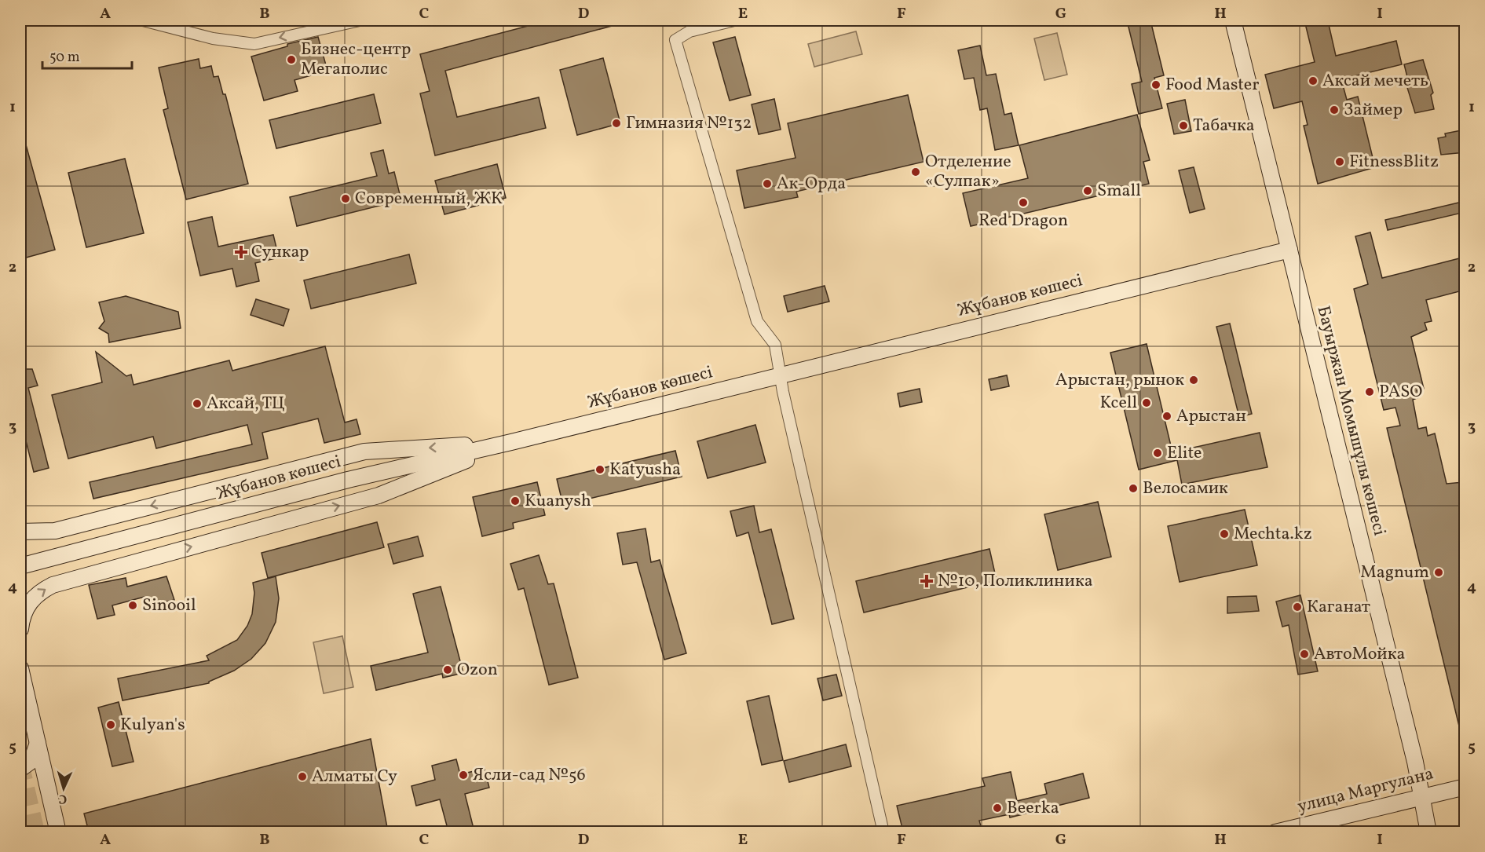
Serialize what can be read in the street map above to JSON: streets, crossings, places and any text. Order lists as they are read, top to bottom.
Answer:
{
  "streets": {
    "main road": ["Жұбанов көшесі", "Бауыржан Момышұлы көшесі", "улица Маргулана"]
  },
  "crossings": [
    ["Жұбанов көшесі", "Бауыржан Момышұлы көшесі"],
    ["Бауыржан Момышұлы көшесі", "улица Маргулана"]
  ],
  "places": {
    "other": [
      "Бизнес-центр Мегаполис",
      "Аксай мечеть",
      "Food Master",
      "Займер",
      "Гимназия №132",
      "Табачка",
      "FitnessBlitz",
      "Отделение «Сулпак»",
      "Ак-Орда",
      "Small",
      "Современный, ЖК",
      "Red Dragon",
      "Арыстан, рынок",
      "PASO",
      "Kcell",
      "Аксай, ТЦ",
      "Арыстан",
      "Elite",
      "Katyusha",
      "Велосамик",
      "Kuanysh",
      "Mechta.kz",
      "Magnum",
      "Sinooil",
      "Каганат",
      "АвтоМойка",
      "Ozon",
      "Kulyan's",
      "Ясли-сад №56",
      "Алматы Су",
      "Beerka"
    ],
    "health": ["Сункар", "№10, Поликлиника"]
  },
  "scale_bar": "50 m",
  "north": "bottom",
  "grid": {
    "columns": [
      "A",
      "B",
      "C",
      "D",
      "E",
      "F",
      "G",
      "H",
      "I"
    ],
    "rows": [
      "1",
      "2",
      "3",
      "4",
      "5"
    ]
  }
}
